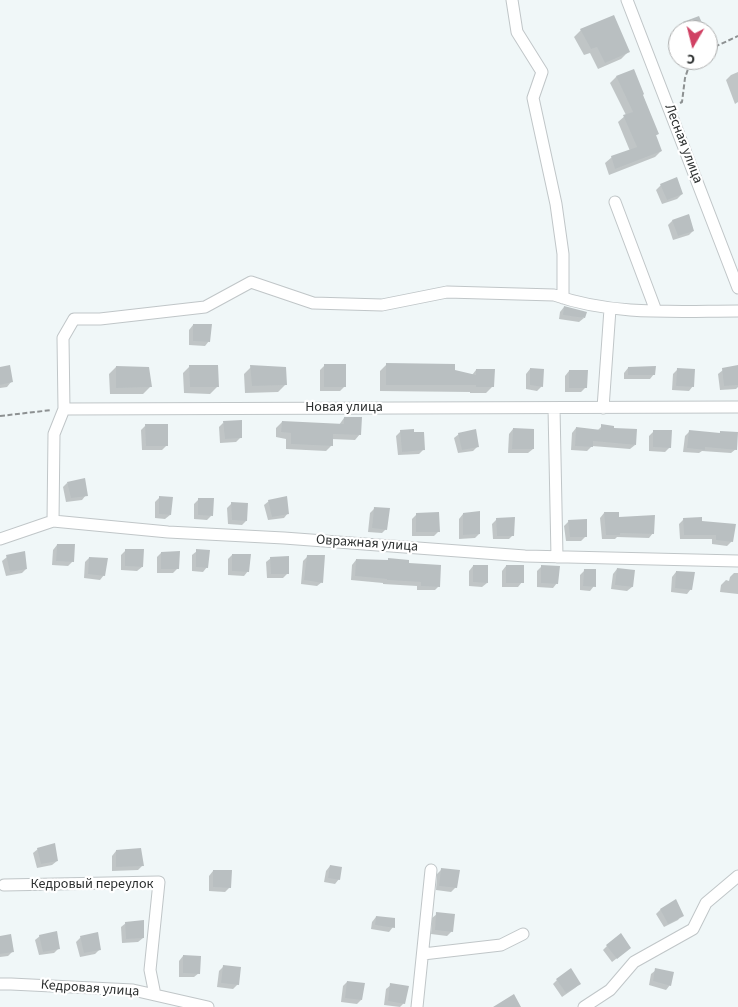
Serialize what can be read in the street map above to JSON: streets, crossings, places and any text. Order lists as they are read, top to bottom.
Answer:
{
  "streets": {
    "street": [
      "Лесная улица",
      "Новая улица",
      "Овражная улица",
      "Кедровый переулок",
      "Кедровая улица"
    ]
  },
  "crossings": [
    ["Кедровый переулок", "Кедровая улица"]
  ],
  "north": "bottom"
}
